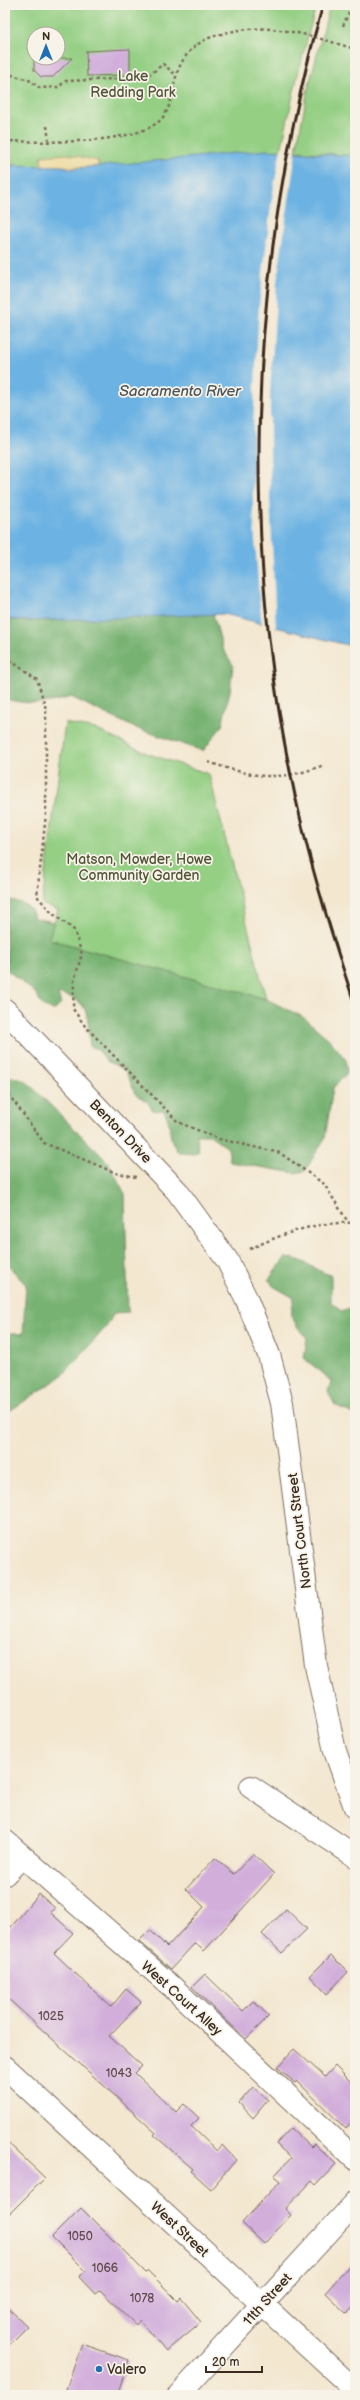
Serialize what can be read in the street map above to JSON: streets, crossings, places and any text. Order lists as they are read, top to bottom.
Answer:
{
  "streets": {
    "street": [
      "Benton Drive",
      "North Court Street",
      "West Court Alley",
      "West Street",
      "11th Street"
    ]
  },
  "crossings": [
    ["Benton Drive", "North Court Street"],
    ["West Street", "11th Street"]
  ],
  "water": ["Sacramento River"],
  "parks": ["Lake Redding Park", "Matson, Mowder, Howe Community Garden"],
  "places": ["Valero"],
  "house_numbers": [
    "1025",
    "1043",
    "1050",
    "1066",
    "1078"
  ],
  "scale_bar": "20 m",
  "north": "top"
}
